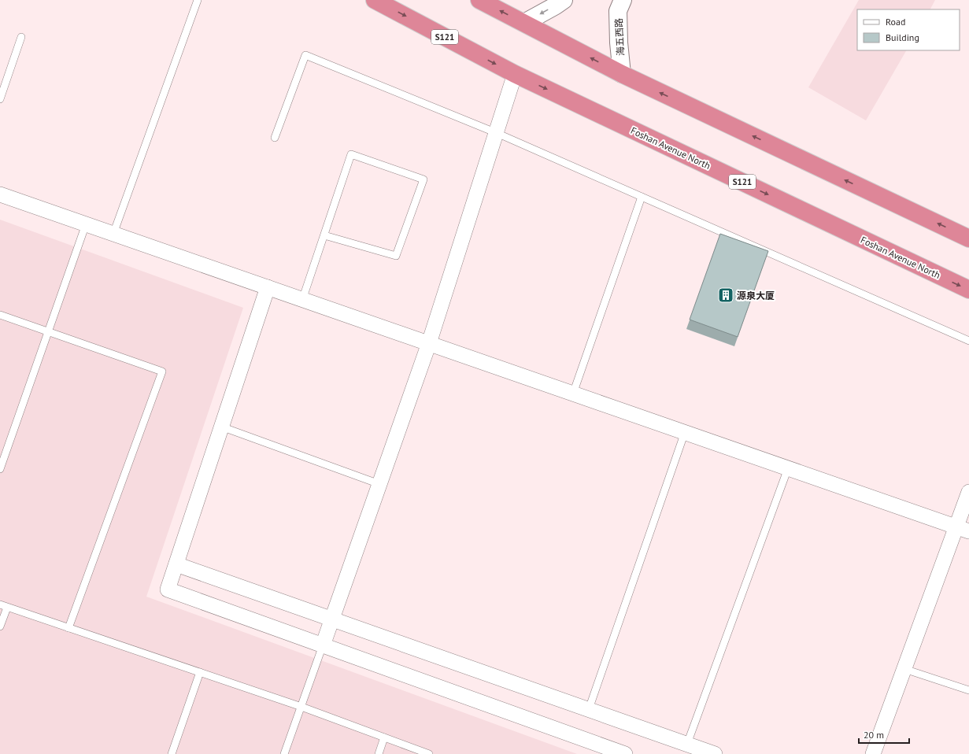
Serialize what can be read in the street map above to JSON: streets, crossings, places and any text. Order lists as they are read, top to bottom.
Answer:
{
  "streets": {
    "highway": ["S121", "Foshan Avenue North"],
    "main road": ["海五西路"]
  },
  "places": {
    "building": ["源泉大厦"]
  },
  "legend": ["Road", "Building"],
  "scale_bar": "20 m"
}
